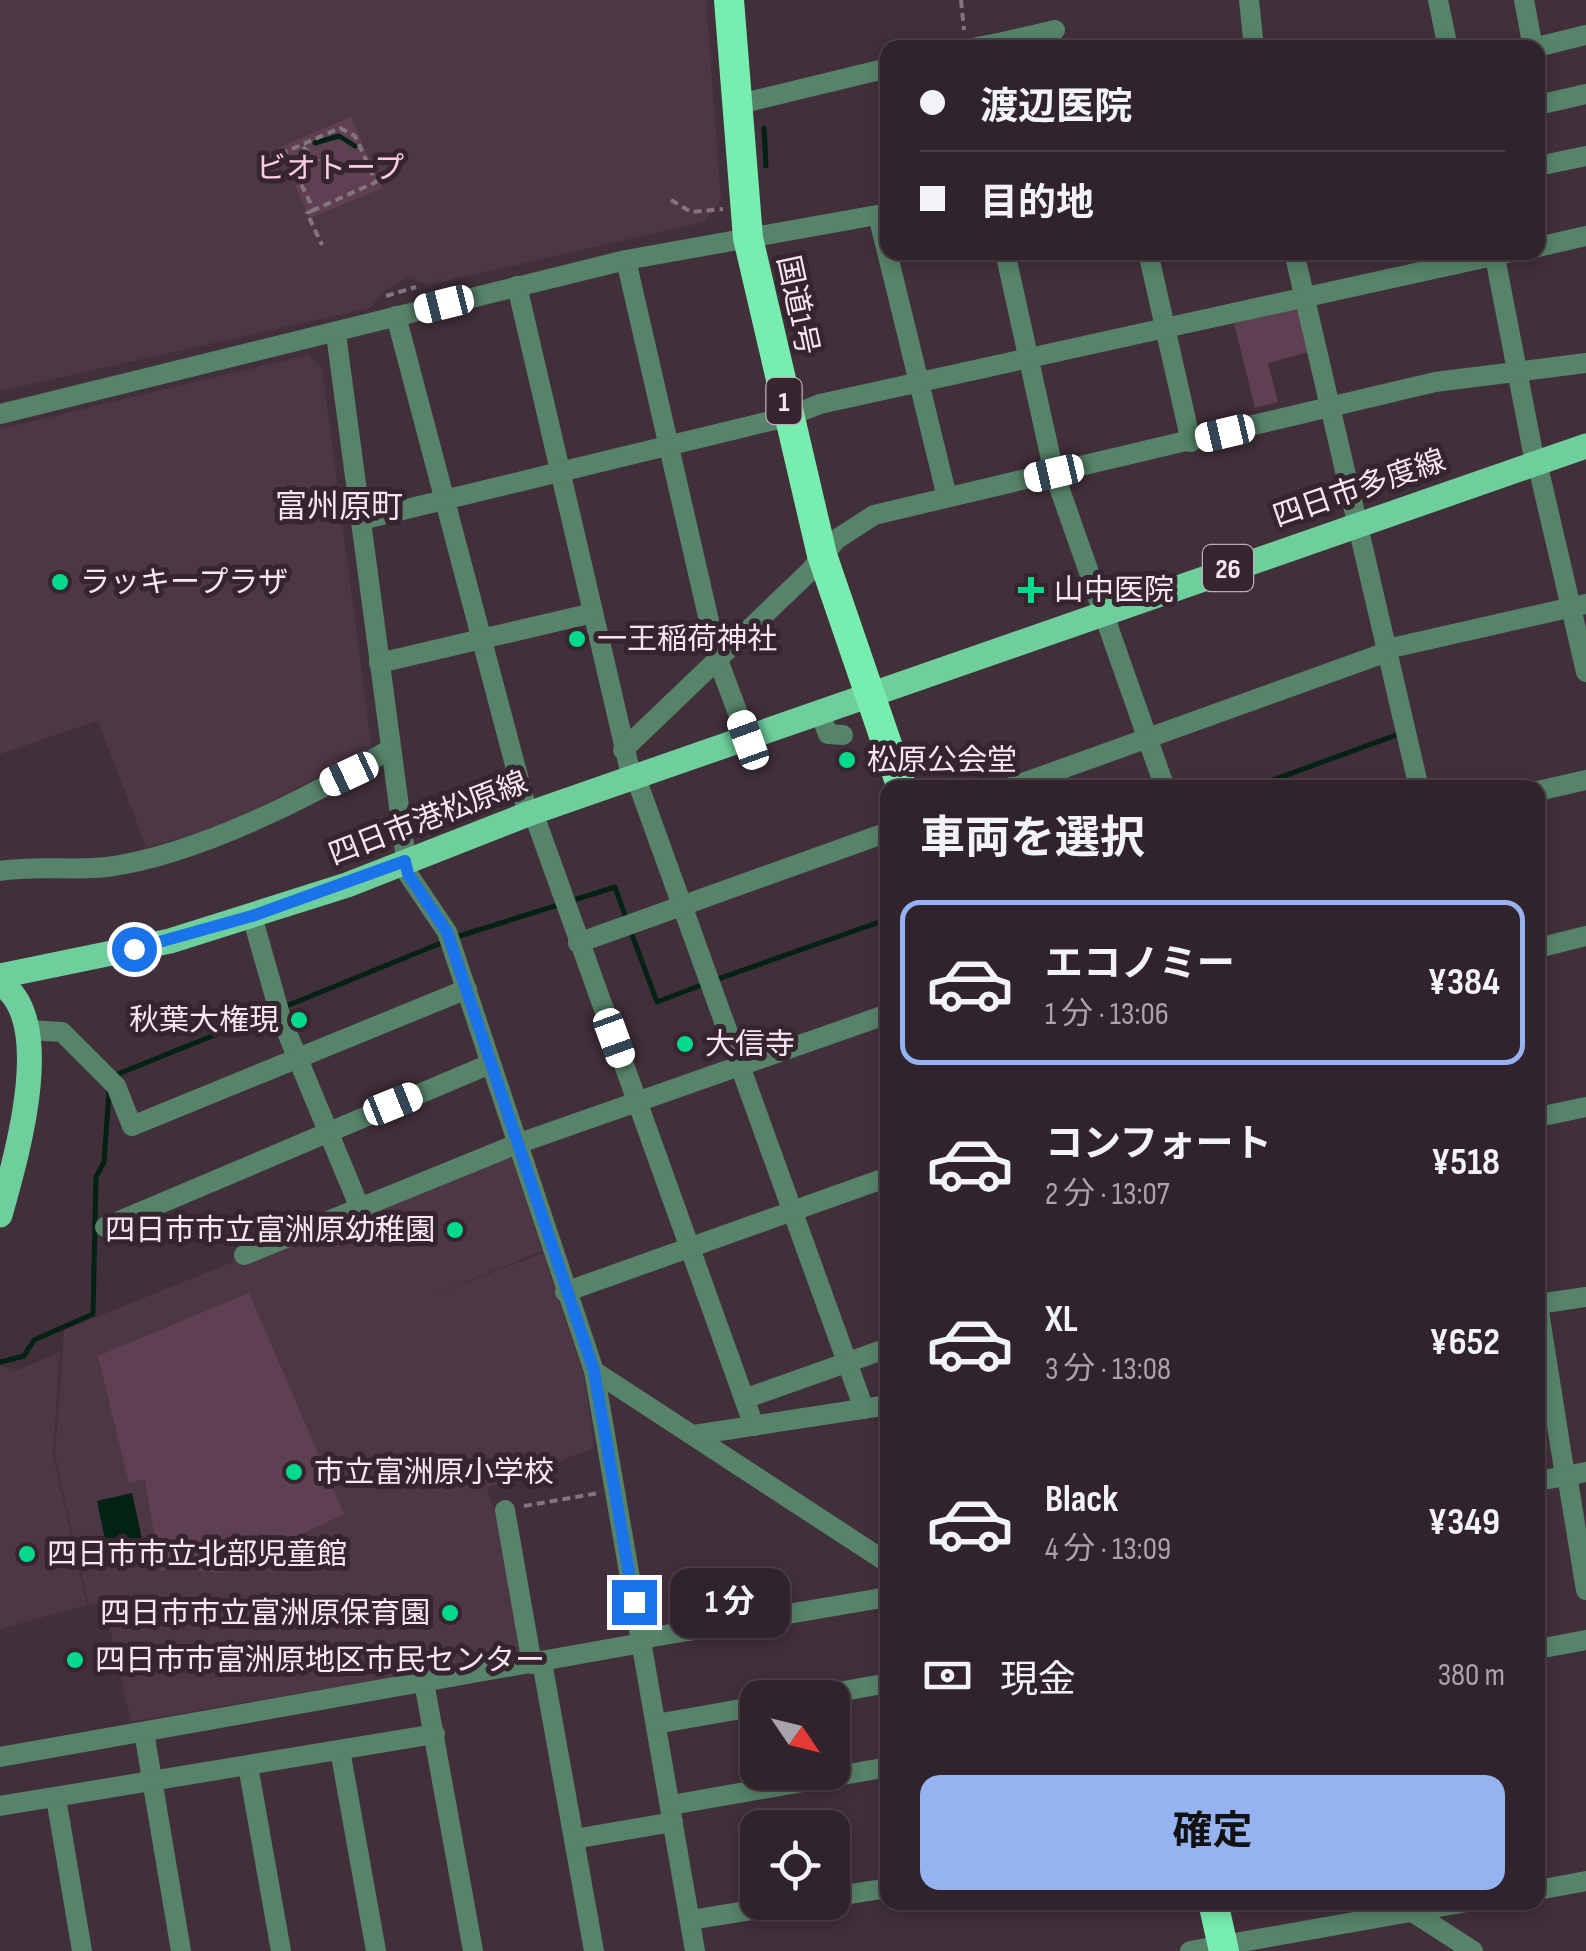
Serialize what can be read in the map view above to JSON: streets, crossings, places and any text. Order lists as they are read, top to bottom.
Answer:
{
  "streets": {
    "highway": ["国道1号", "1"],
    "main road": ["四日市多度線", "26", "四日市港松原線"]
  },
  "crossings": [
    ["国道1号", "四日市多度線"],
    ["国道1号", "四日市港松原線"],
    ["四日市多度線", "四日市港松原線"]
  ],
  "districts": ["富州原町"],
  "parks": ["ビオトープ"],
  "places": {
    "other": [
      "ラッキープラザ",
      "一王稲荷神社",
      "松原公会堂",
      "秋葉大権現",
      "大信寺",
      "四日市市立富洲原幼稚園",
      "市立富洲原小学校",
      "四日市市立北部児童館",
      "四日市市立富洲原保育園",
      "四日市市富洲原地区市民センター"
    ],
    "health": ["山中医院"]
  },
  "north": "bottom right",
  "page": {
    "banner": ["渡辺医院", "目的地"],
    "heading": "車両を選択",
    "list": [
      {
        "name": "エコノミー",
        "note": "1 分 · 13:06",
        "value": "¥384"
      },
      {
        "name": "コンフォート",
        "note": "2 分 · 13:07",
        "value": "¥518"
      },
      {
        "name": "XL",
        "note": "3 分 · 13:08",
        "value": "¥652"
      },
      {
        "name": "Black",
        "note": "4 分 · 13:09",
        "value": "¥349"
      }
    ],
    "bubble": "1 分",
    "pay": ["現金", "380 m"],
    "buttons": "確定"
  }
}
